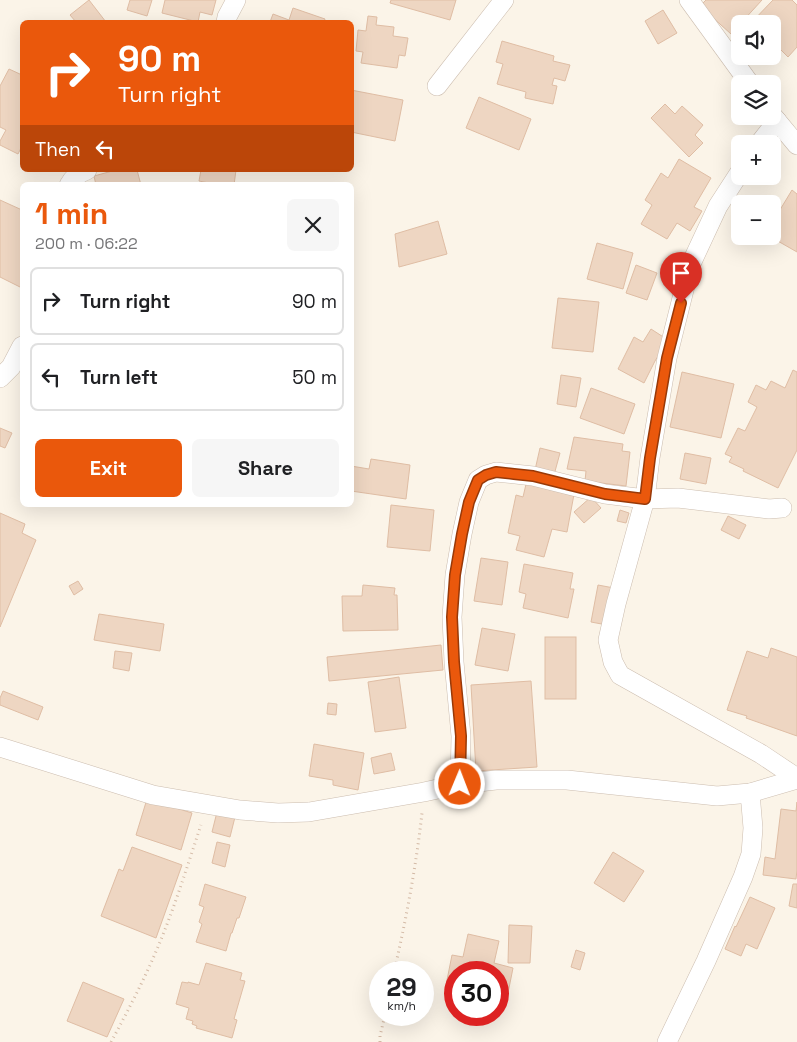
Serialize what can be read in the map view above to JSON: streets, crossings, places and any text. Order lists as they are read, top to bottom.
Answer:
{
  "page": {
    "map_buttons": ["+", "−"],
    "turn": ["90 m", "Turn right"],
    "then": "Then",
    "heading": ["1 min", "200 m · 06:22"],
    "list": [
      {
        "name": "Turn right",
        "value": "90 m"
      },
      {
        "name": "Turn left",
        "value": "50 m"
      }
    ],
    "buttons": ["Exit", "Share"],
    "speed": "29 km/h",
    "limit": "30"
  }
}
